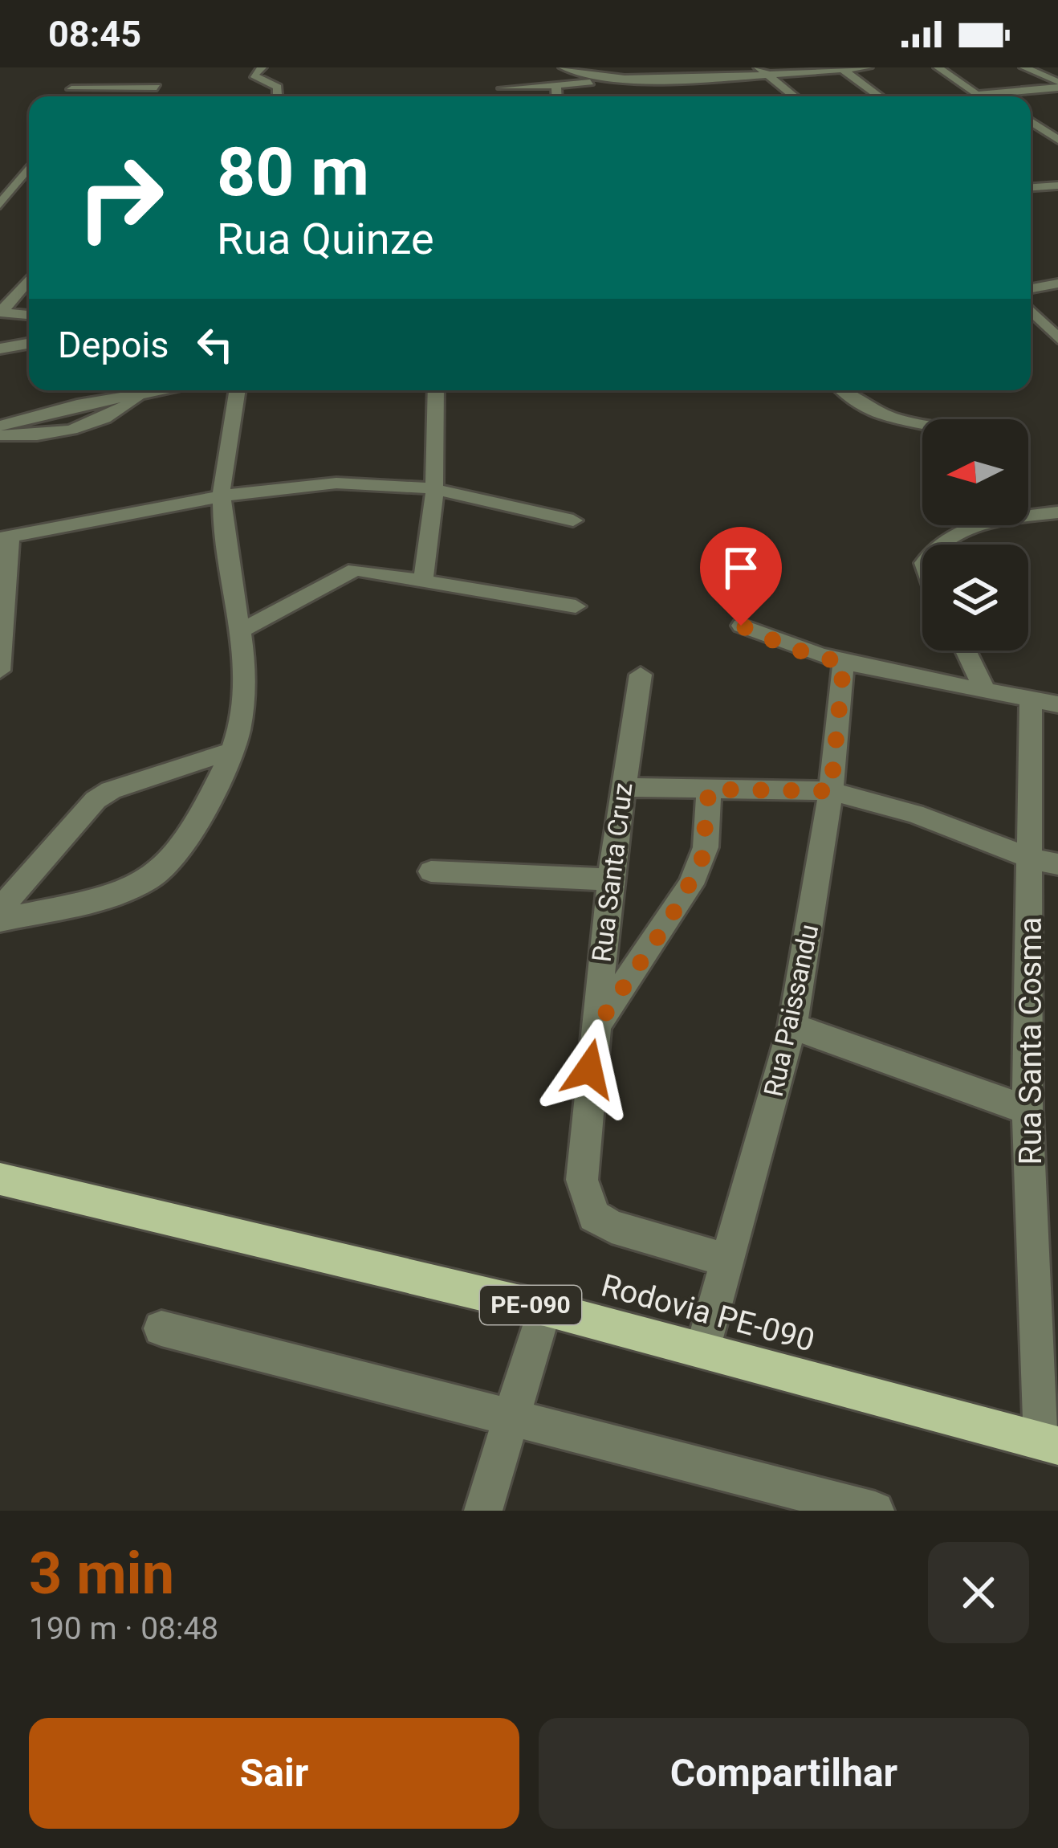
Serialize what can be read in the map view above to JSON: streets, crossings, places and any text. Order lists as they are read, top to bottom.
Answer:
{
  "streets": {
    "main road": ["PE-090", "Rodovia PE-090"],
    "street": ["Rua Santa Cruz", "Rua Paissandu", "Rua Santa Cosma"]
  },
  "crossings": [
    ["Rua Santa Cruz", "Rua Paissandu"],
    ["Rua Paissandu", "Rodovia PE-090"],
    ["Rua Santa Cosma", "Rodovia PE-090"]
  ],
  "north": "left",
  "page": {
    "status": "08:45",
    "turn": ["80 m", "Rua Quinze"],
    "then": "Depois",
    "heading": ["3 min", "190 m · 08:48"],
    "buttons": ["Sair", "Compartilhar"]
  }
}
